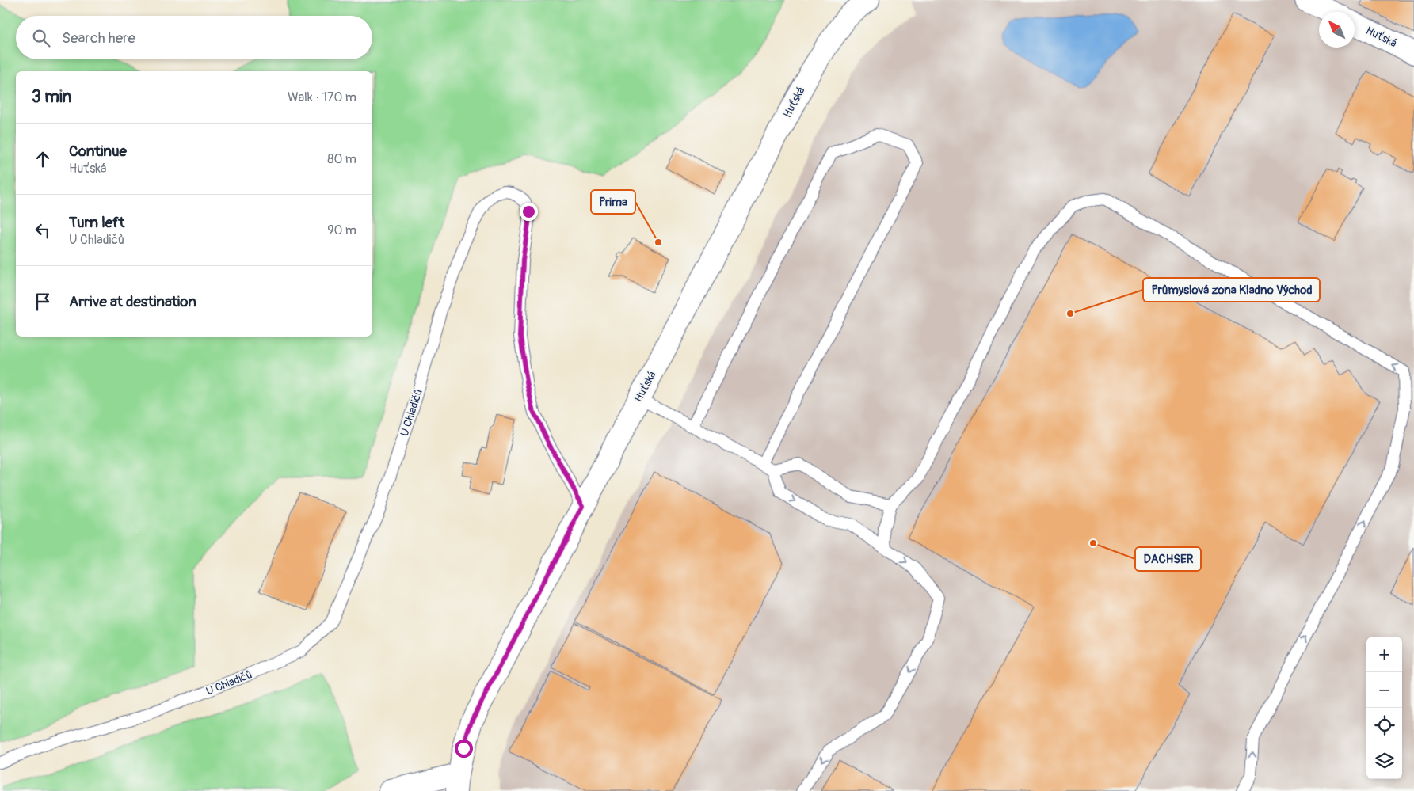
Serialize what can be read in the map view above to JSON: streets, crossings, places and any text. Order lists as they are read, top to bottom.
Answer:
{
  "streets": {
    "street": ["Huťská"],
    "lane": ["U Chladičů"]
  },
  "crossings": [
    ["Huťská", "U Chladičů"]
  ],
  "places": ["Prima", "Průmyslová zona Kladno Východ", "DACHSER"],
  "north": "top left",
  "page": {
    "search": "Search here",
    "heading": ["3 min", "Walk · 170 m"],
    "list": [
      ["Continue", "Huťská", "80 m"],
      ["Turn left", "U Chladičů", "90 m"],
      "Arrive at destination"
    ],
    "map_buttons": ["+", "−"]
  }
}
